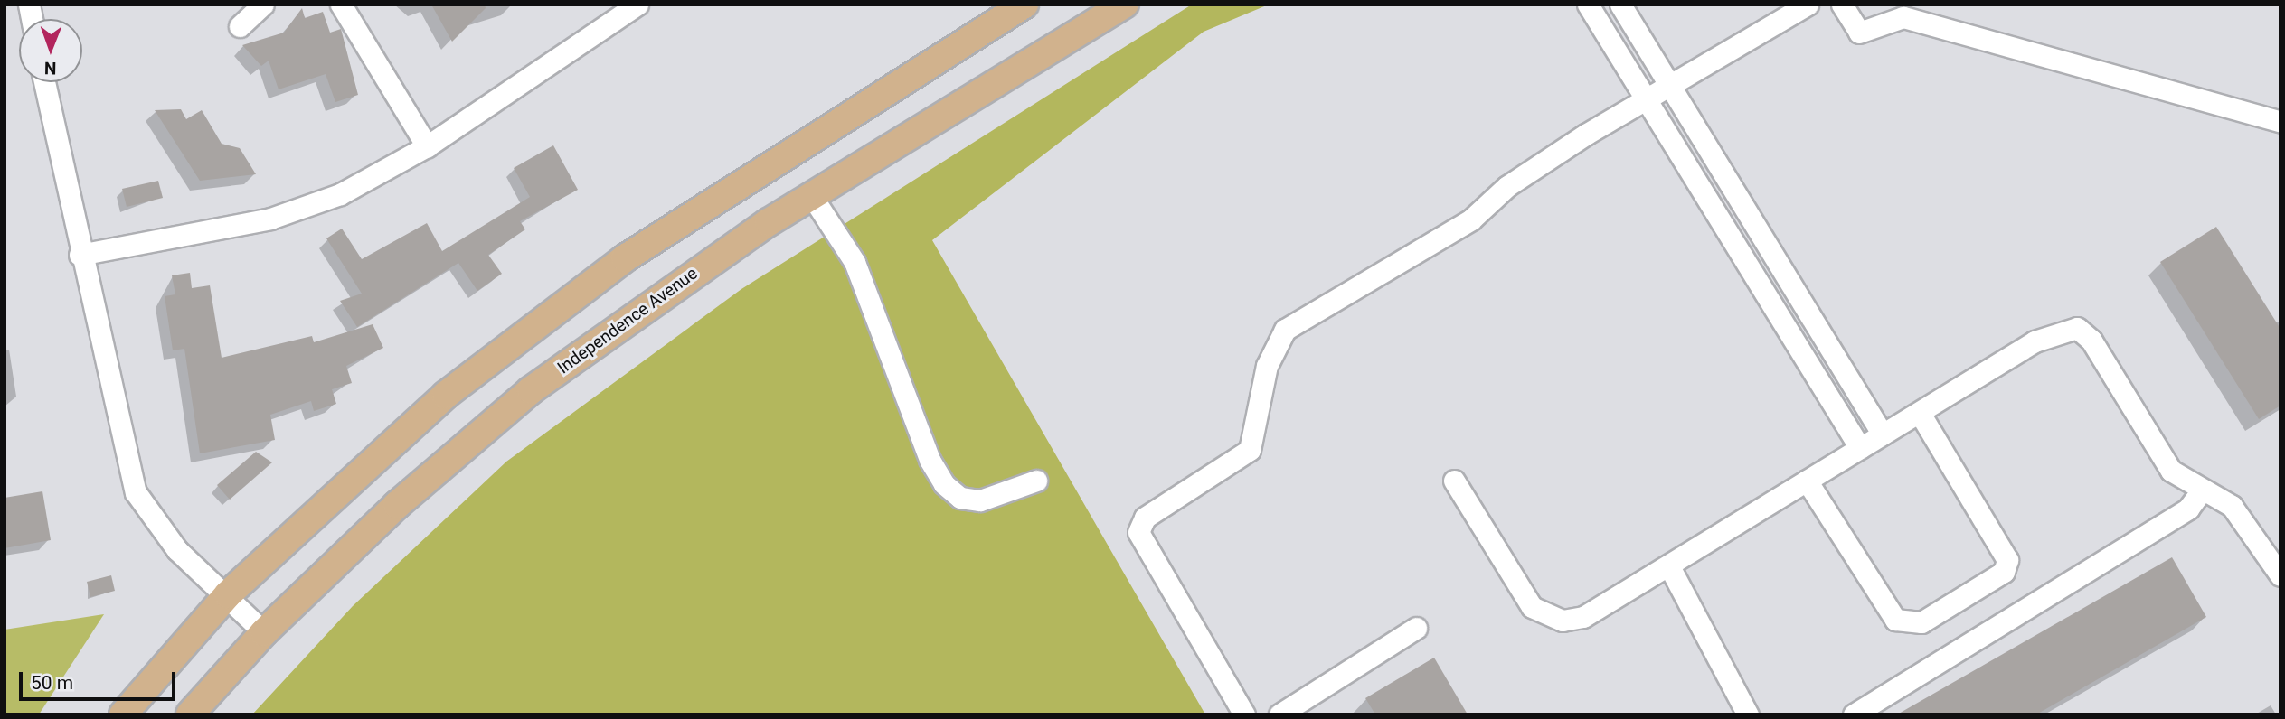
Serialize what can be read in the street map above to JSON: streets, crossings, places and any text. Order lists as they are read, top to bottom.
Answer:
{
  "streets": {
    "main road": ["Independence Avenue"]
  },
  "scale_bar": "50 m",
  "north": "bottom"
}
